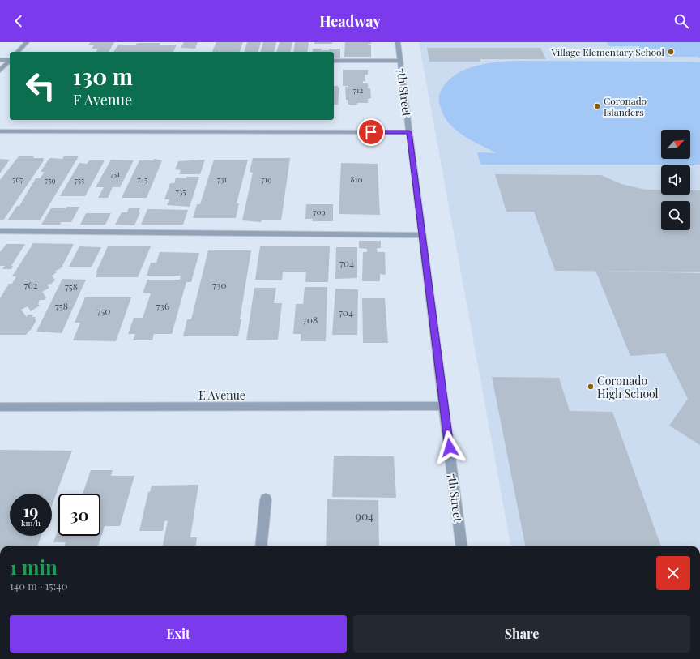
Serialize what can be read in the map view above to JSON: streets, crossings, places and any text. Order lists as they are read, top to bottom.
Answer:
{
  "streets": {
    "street": ["7th Street", "E Avenue"]
  },
  "crossings": [
    ["7th Street", "E Avenue"]
  ],
  "places": ["Village Elementary School", "Coronado Islanders", "Coronado High School"],
  "house_numbers": [
    "712",
    "751",
    "767",
    "745",
    "731",
    "719",
    "810",
    "759",
    "755",
    "735",
    "709",
    "704",
    "762",
    "730",
    "758",
    "758",
    "736",
    "750",
    "704",
    "708",
    "904"
  ],
  "north": "top right",
  "page": {
    "header": "Headway",
    "turn": ["130 m", "F Avenue"],
    "speed": "19 km/h",
    "limit": "30",
    "heading": ["1 min", "140 m · 15:40"],
    "buttons": ["Exit", "Share"]
  }
}
